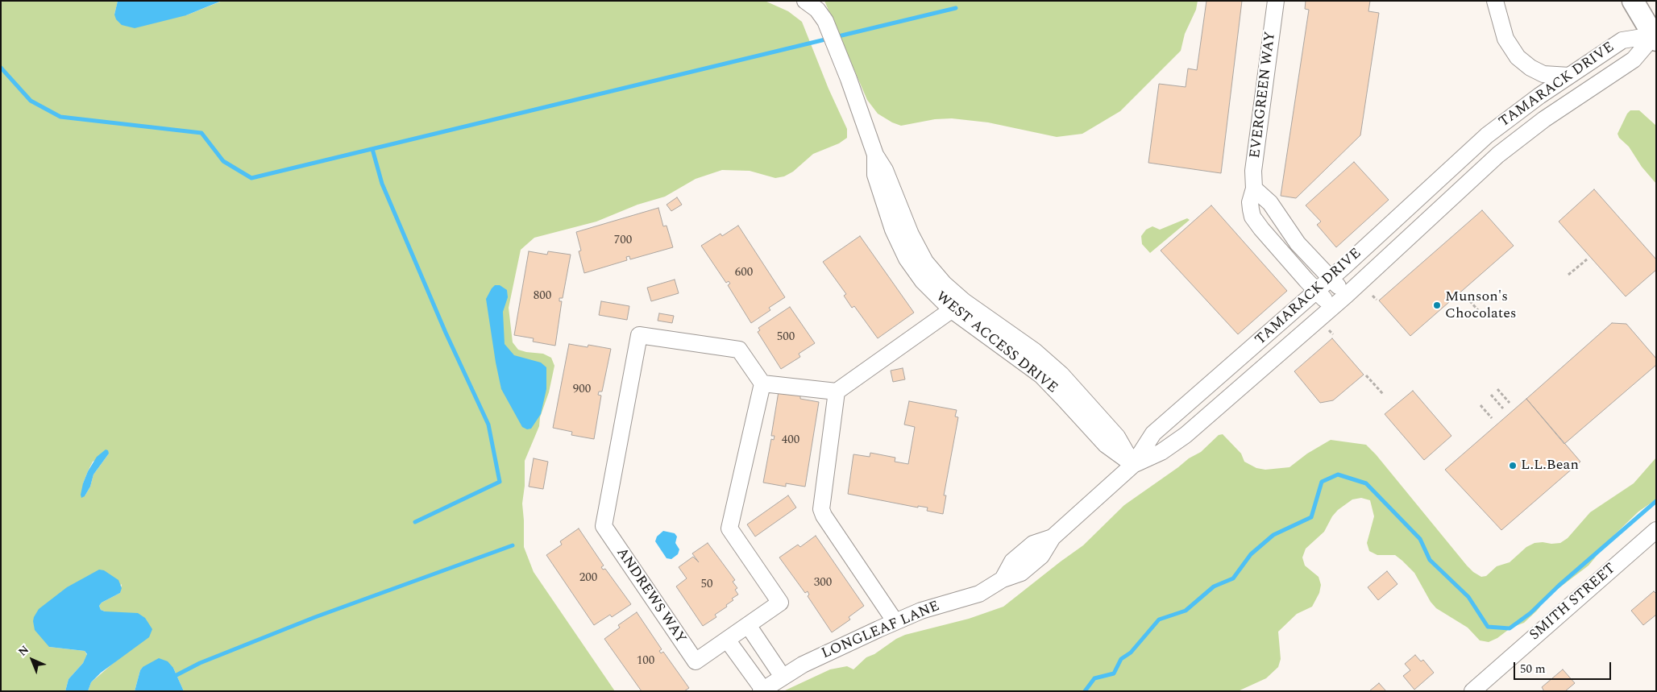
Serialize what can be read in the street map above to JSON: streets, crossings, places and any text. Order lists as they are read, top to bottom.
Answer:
{
  "streets": {
    "street": [
      "TAMARACK DRIVE",
      "EVERGREEN WAY",
      "WEST ACCESS DRIVE",
      "ANDREWS WAY",
      "SMITH STREET",
      "LONGLEAF LANE"
    ]
  },
  "crossings": [
    ["TAMARACK DRIVE", "EVERGREEN WAY"],
    ["TAMARACK DRIVE", "WEST ACCESS DRIVE"],
    ["TAMARACK DRIVE", "LONGLEAF LANE"],
    ["WEST ACCESS DRIVE", "LONGLEAF LANE"],
    ["ANDREWS WAY", "LONGLEAF LANE"]
  ],
  "places": ["Munson's Chocolates", "L.L.Bean"],
  "house_numbers": [
    "700",
    "600",
    "800",
    "500",
    "900",
    "400",
    "200",
    "300",
    "50",
    "100"
  ],
  "scale_bar": "50 m",
  "north": "top left"
}
